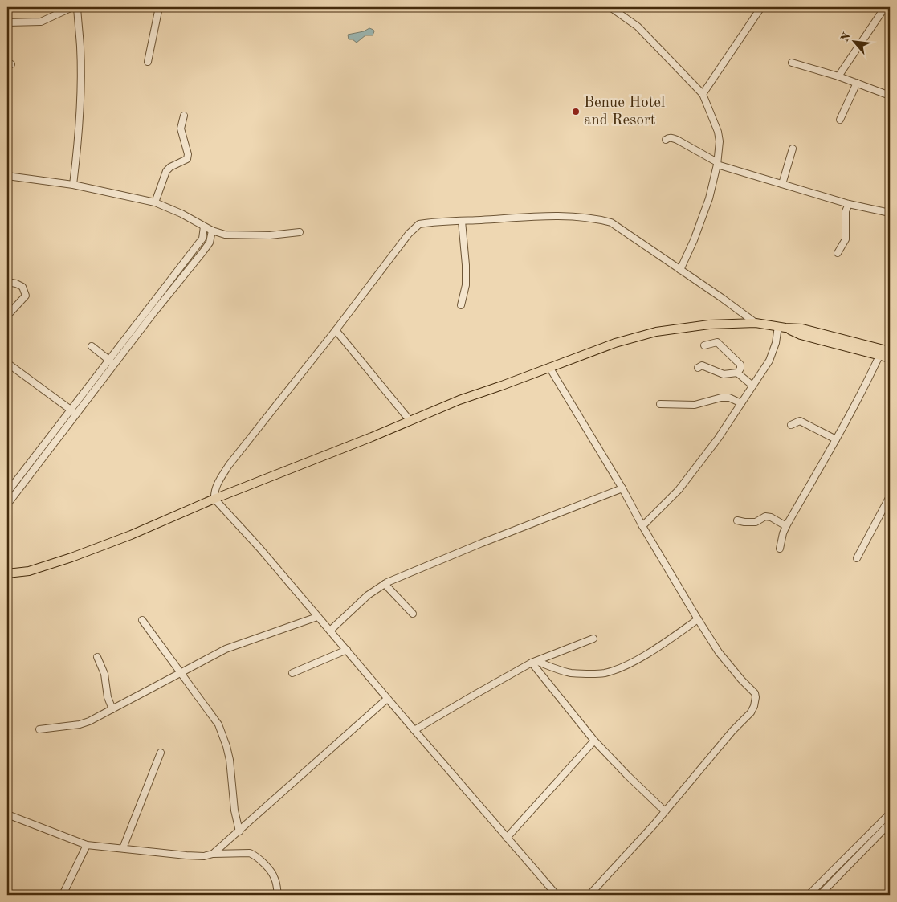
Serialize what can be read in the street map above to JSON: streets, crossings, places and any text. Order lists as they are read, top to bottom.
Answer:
{
  "places": ["Benue Hotel and Resort"],
  "north": "top left"
}
